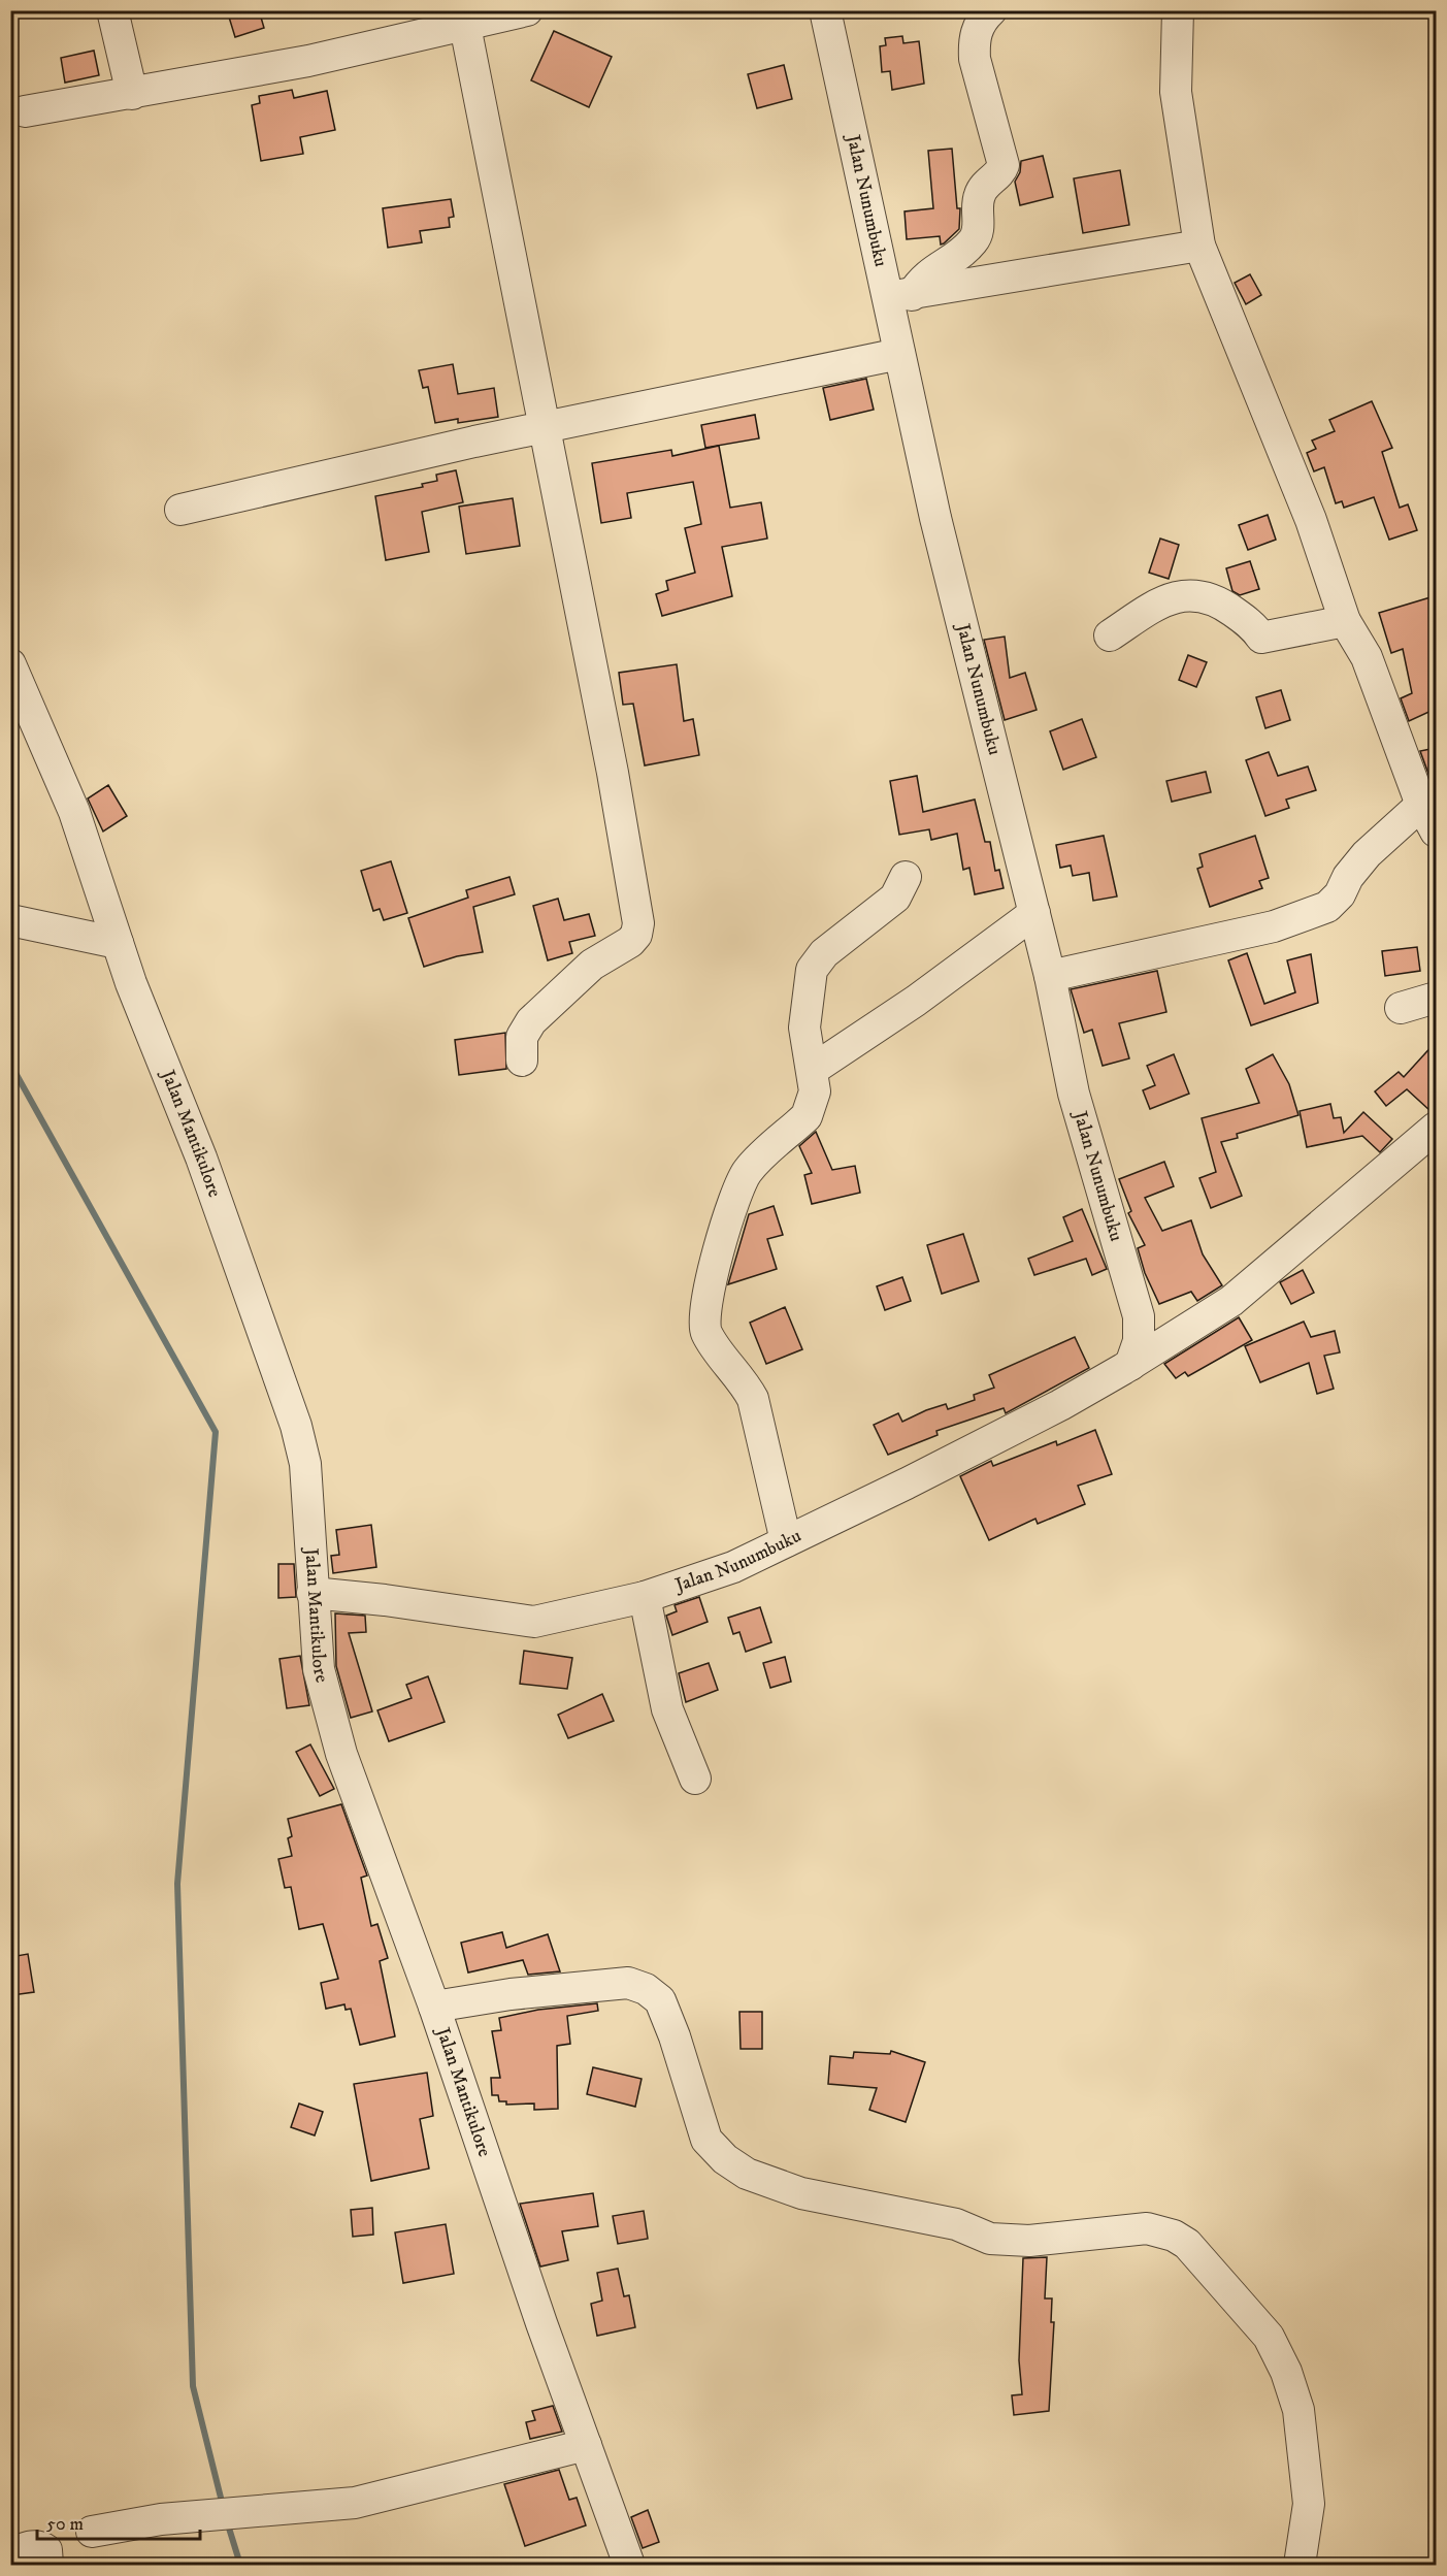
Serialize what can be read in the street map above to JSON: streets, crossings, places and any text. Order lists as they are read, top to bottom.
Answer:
{
  "streets": {
    "street": ["Jalan Nunumbuku", "Jalan Mantikulore"]
  },
  "crossings": [
    ["Jalan Nunumbuku", "Jalan Mantikulore"]
  ],
  "scale_bar": "50 m"
}
